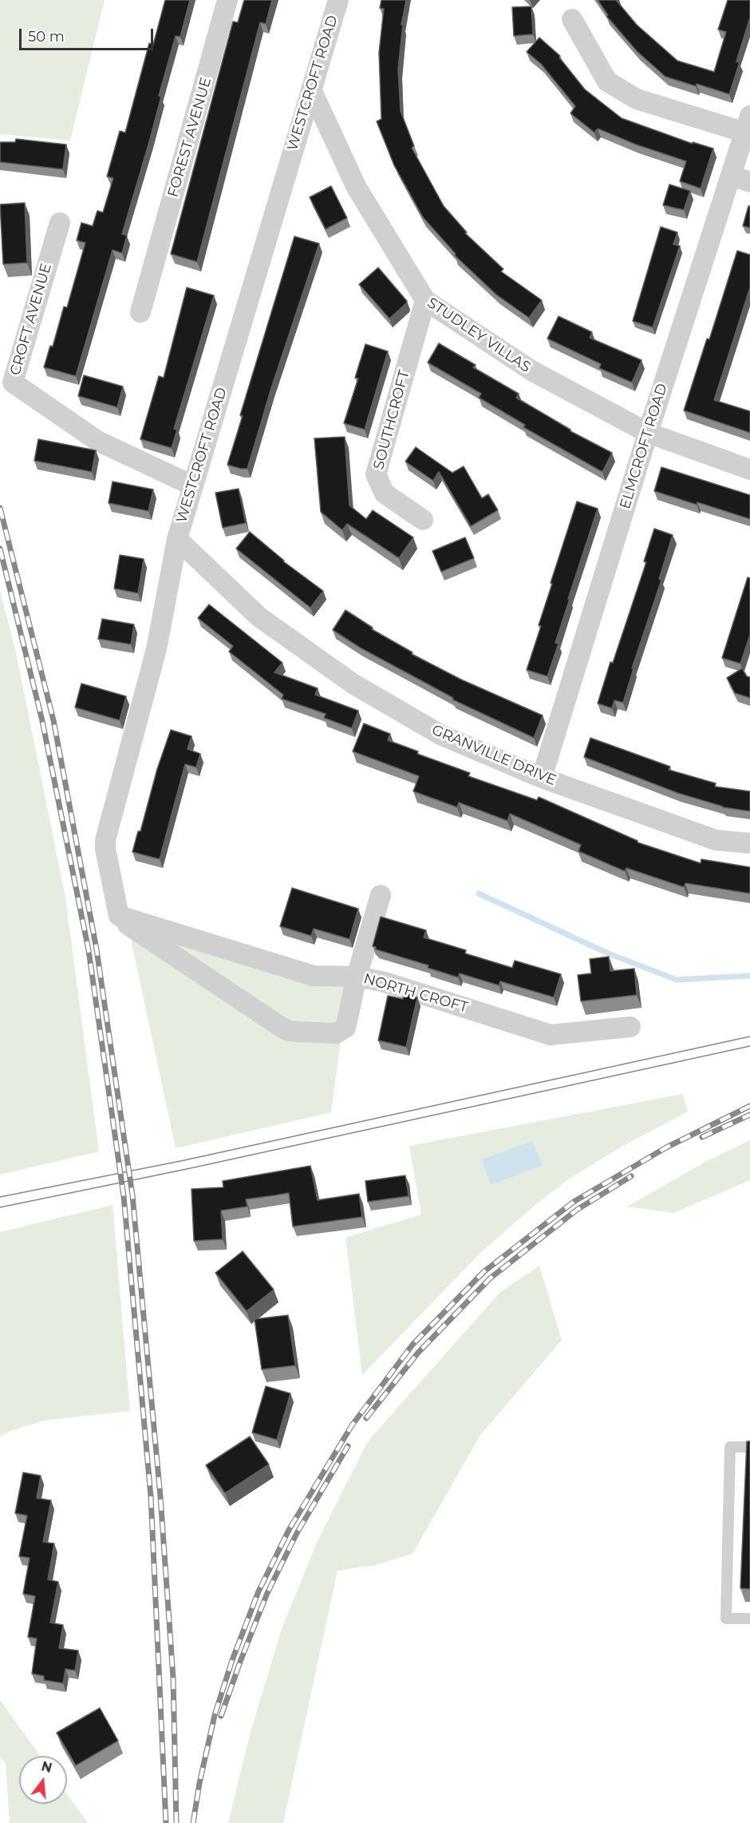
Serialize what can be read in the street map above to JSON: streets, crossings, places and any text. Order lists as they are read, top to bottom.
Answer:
{
  "streets": {
    "street": [
      "WESTCROFT ROAD",
      "FOREST AVENUE",
      "CROFT AVENUE",
      "STUDLEY VILLAS",
      "SOUTHCROFT",
      "ELMCROFT ROAD",
      "GRANVILLE DRIVE",
      "NORTH CROFT"
    ]
  },
  "crossings": [
    ["WESTCROFT ROAD", "CROFT AVENUE"],
    ["WESTCROFT ROAD", "STUDLEY VILLAS"],
    ["WESTCROFT ROAD", "GRANVILLE DRIVE"],
    ["WESTCROFT ROAD", "NORTH CROFT"],
    ["STUDLEY VILLAS", "SOUTHCROFT"],
    ["STUDLEY VILLAS", "ELMCROFT ROAD"],
    ["ELMCROFT ROAD", "GRANVILLE DRIVE"]
  ],
  "scale_bar": "50 m",
  "north": "top"
}
